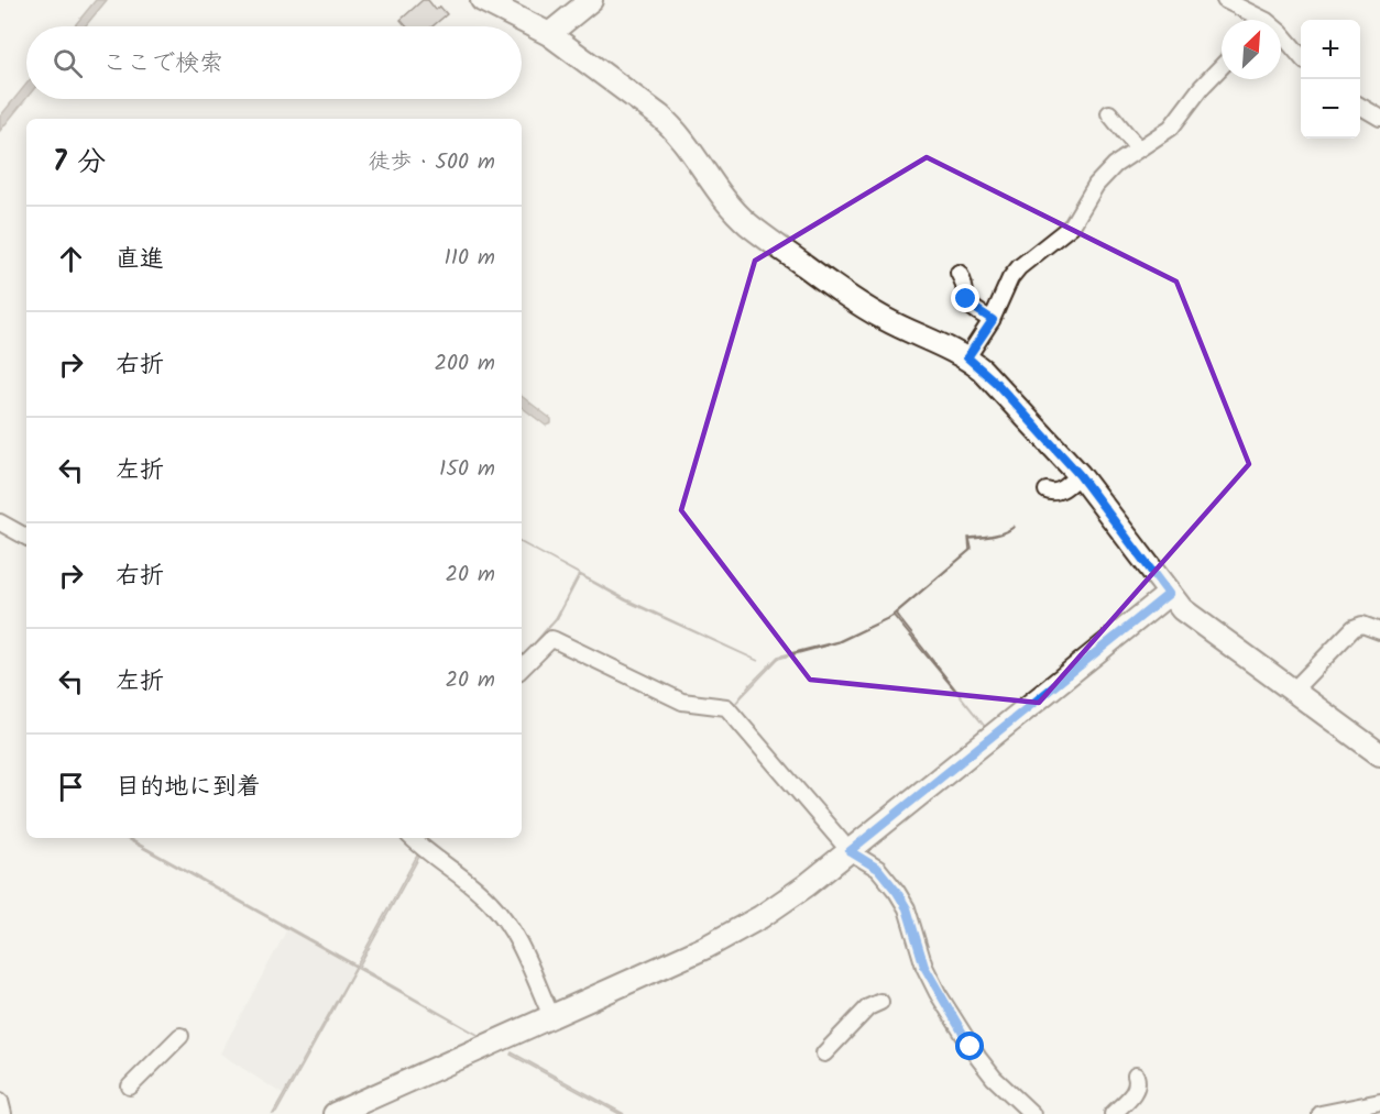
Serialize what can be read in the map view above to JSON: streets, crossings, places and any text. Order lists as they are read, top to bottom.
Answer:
{
  "north": "top right",
  "page": {
    "map_buttons": ["+", "−"],
    "search": "ここで検索",
    "heading": ["7 分", "徒歩 · 500 m"],
    "list": [
      ["直進", "110 m"],
      ["右折", "200 m"],
      ["左折", "150 m"],
      ["右折", "20 m"],
      ["左折", "20 m"],
      "目的地に到着"
    ]
  }
}
